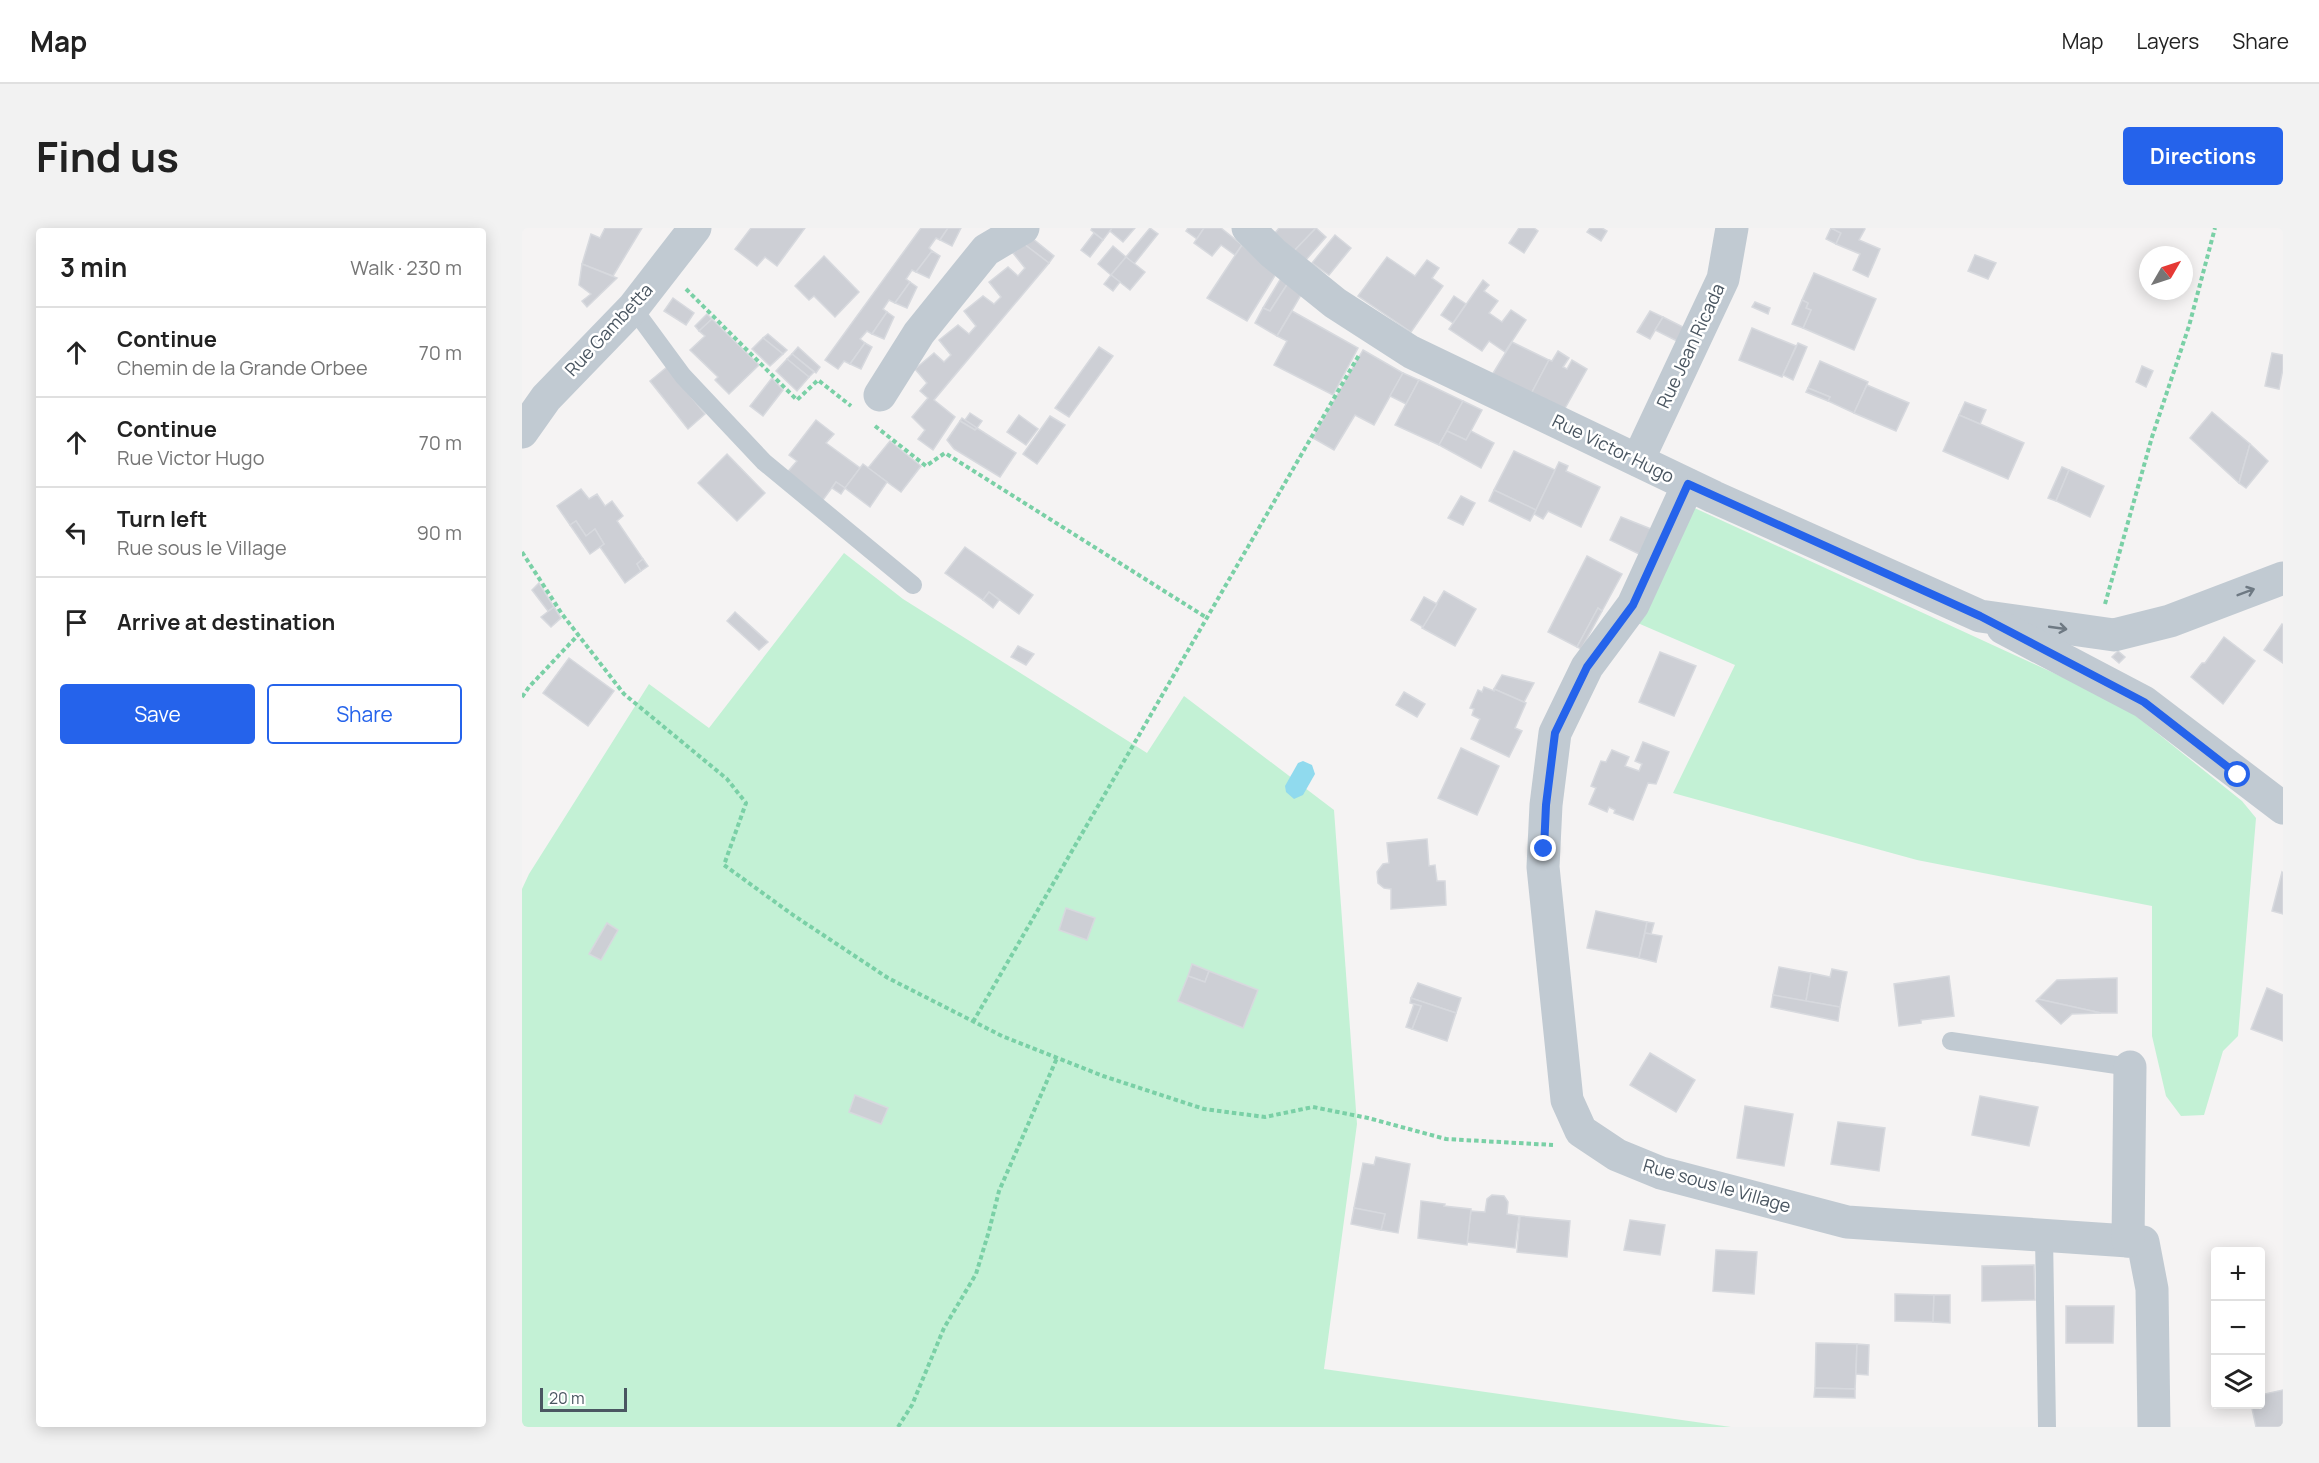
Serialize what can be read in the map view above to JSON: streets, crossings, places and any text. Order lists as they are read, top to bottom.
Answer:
{
  "streets": {
    "street": [
      "Rue Gambetta",
      "Rue Jean Ricada",
      "Rue Victor Hugo",
      "Rue sous le Village"
    ]
  },
  "crossings": [
    ["Rue Jean Ricada", "Rue Victor Hugo"]
  ],
  "scale_bar": "20 m",
  "north": "top right",
  "page": {
    "header": "Map",
    "nav": ["Map", "Layers", "Share"],
    "title": "Find us",
    "buttons": [
      "Directions",
      ["Save", "Share"]
    ],
    "heading": ["3 min", "Walk · 230 m"],
    "list": [
      ["Continue", "Chemin de la Grande Orbee", "70 m"],
      ["Continue", "Rue Victor Hugo", "70 m"],
      ["Turn left", "Rue sous le Village", "90 m"],
      "Arrive at destination"
    ],
    "map_buttons": ["+", "−"],
    "scale": "20 m"
  }
}
